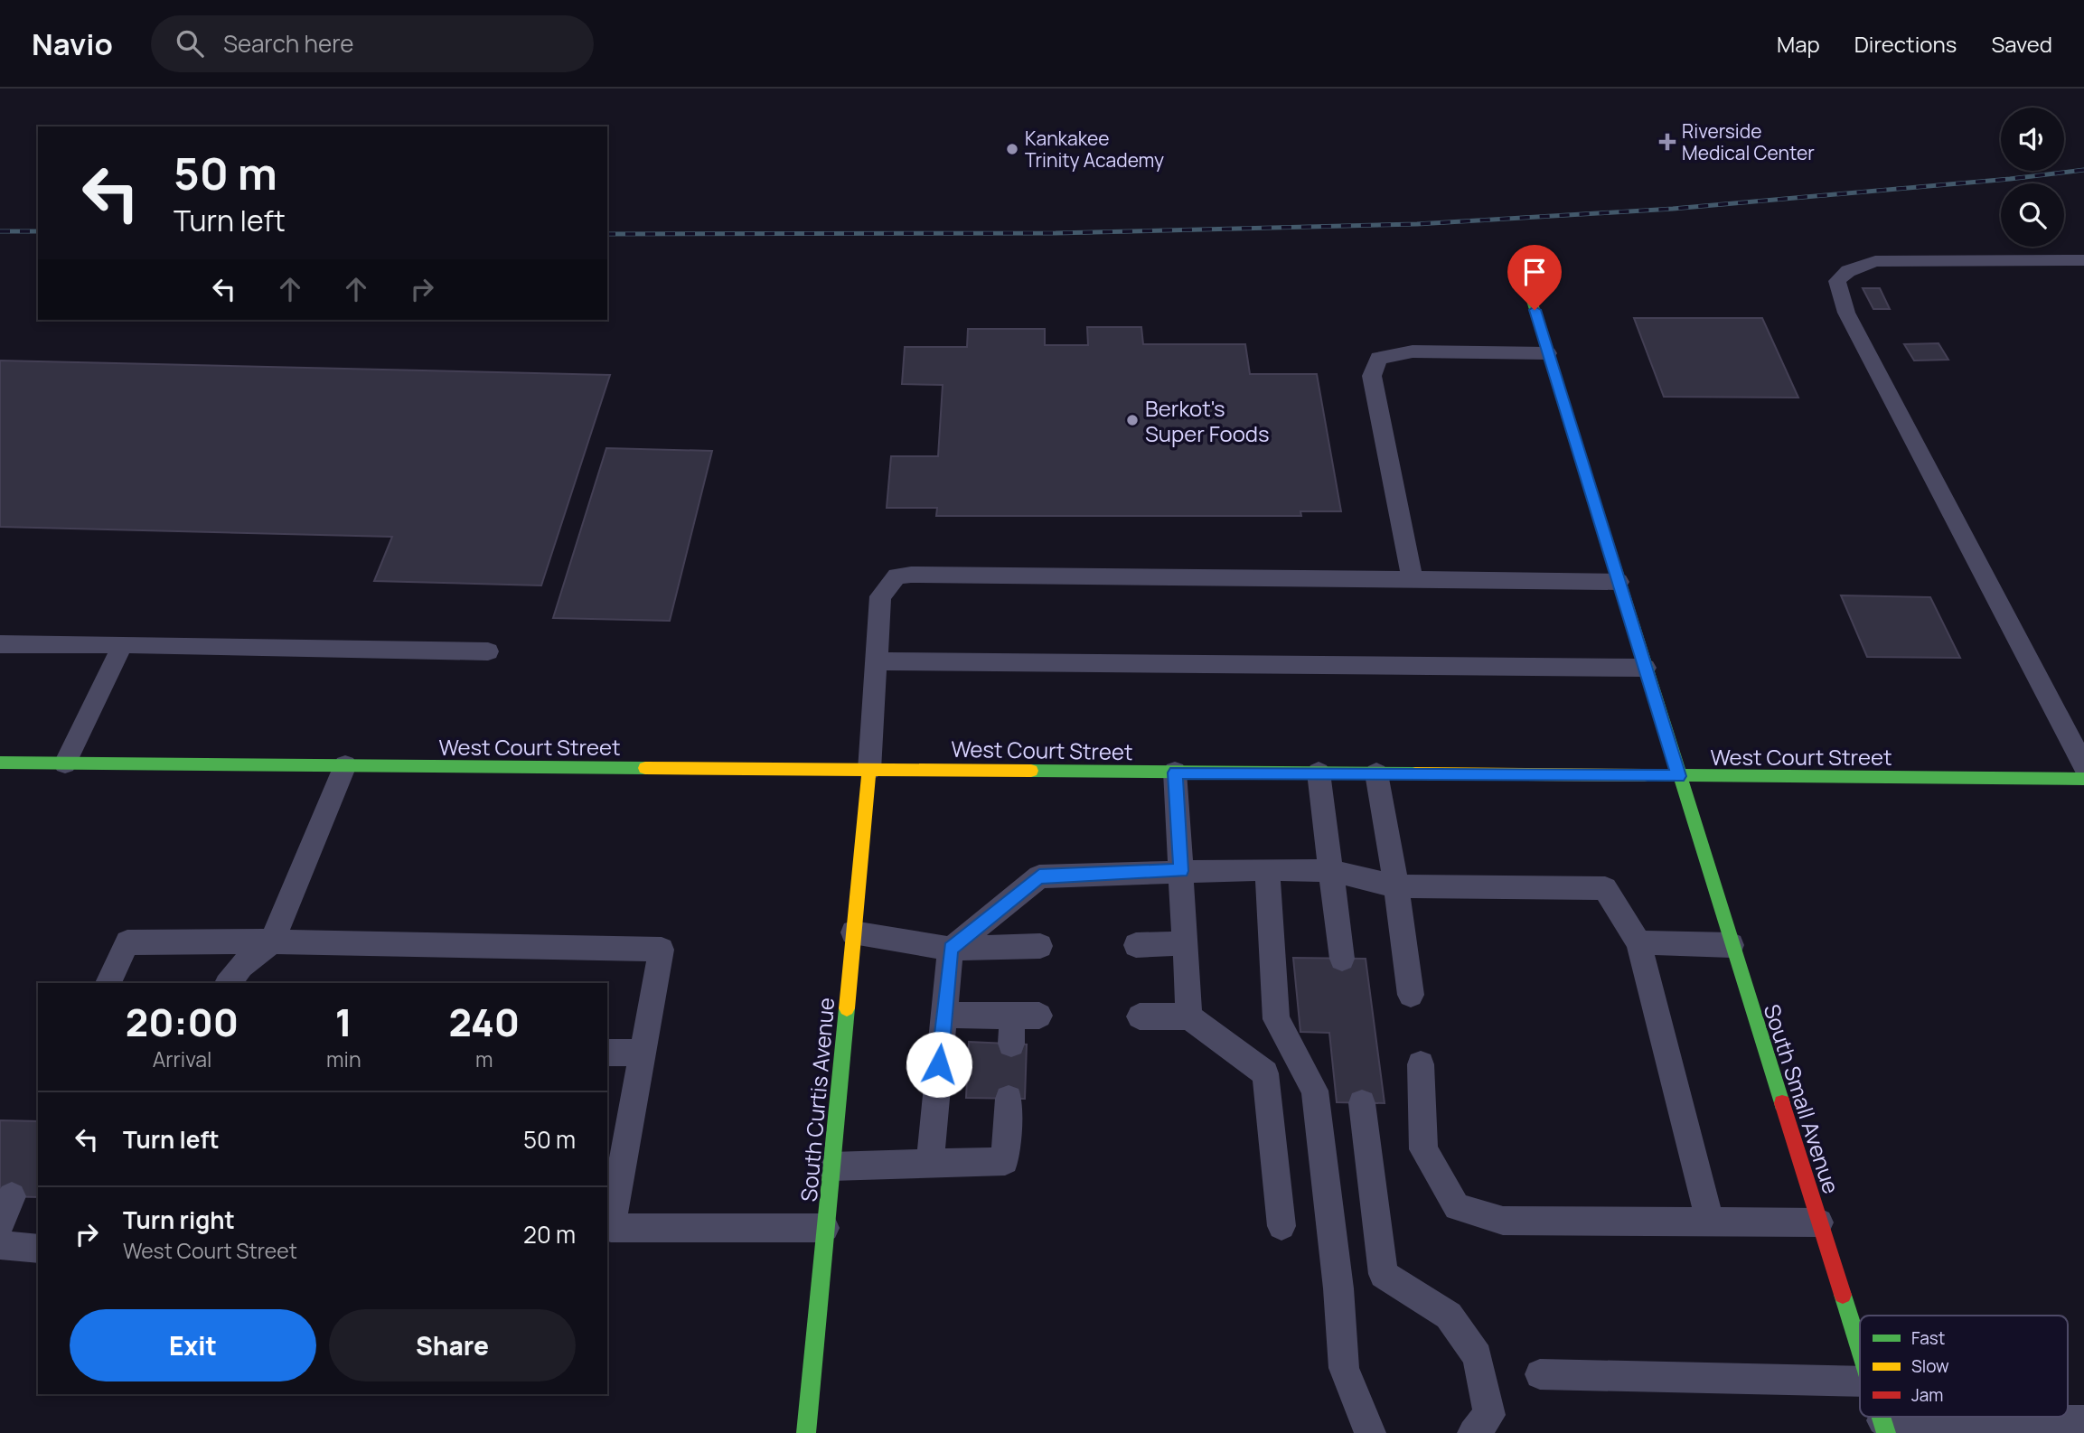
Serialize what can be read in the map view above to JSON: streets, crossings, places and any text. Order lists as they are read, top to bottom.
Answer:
{
  "streets": {
    "main road": ["West Court Street", "South Small Avenue", "South Curtis Avenue"]
  },
  "crossings": [
    ["West Court Street", "South Small Avenue"],
    ["West Court Street", "South Curtis Avenue"]
  ],
  "places": {
    "health": ["Riverside Medical Center"],
    "other": ["Kankakee Trinity Academy", "Berkot's Super Foods"]
  },
  "legend": ["Fast", "Slow", "Jam"],
  "page": {
    "header": "Navio",
    "search": "Search here",
    "nav": ["Map", "Directions", "Saved"],
    "turn": ["50 m", "Turn left"],
    "eta": [
      "20:00",
      "Arrival",
      "1",
      "min",
      "240",
      "m"
    ],
    "list": [
      {
        "name": "Turn left",
        "value": "50 m"
      },
      {
        "name": "Turn right",
        "note": "West Court Street",
        "value": "20 m"
      }
    ],
    "buttons": ["Exit", "Share"]
  }
}
